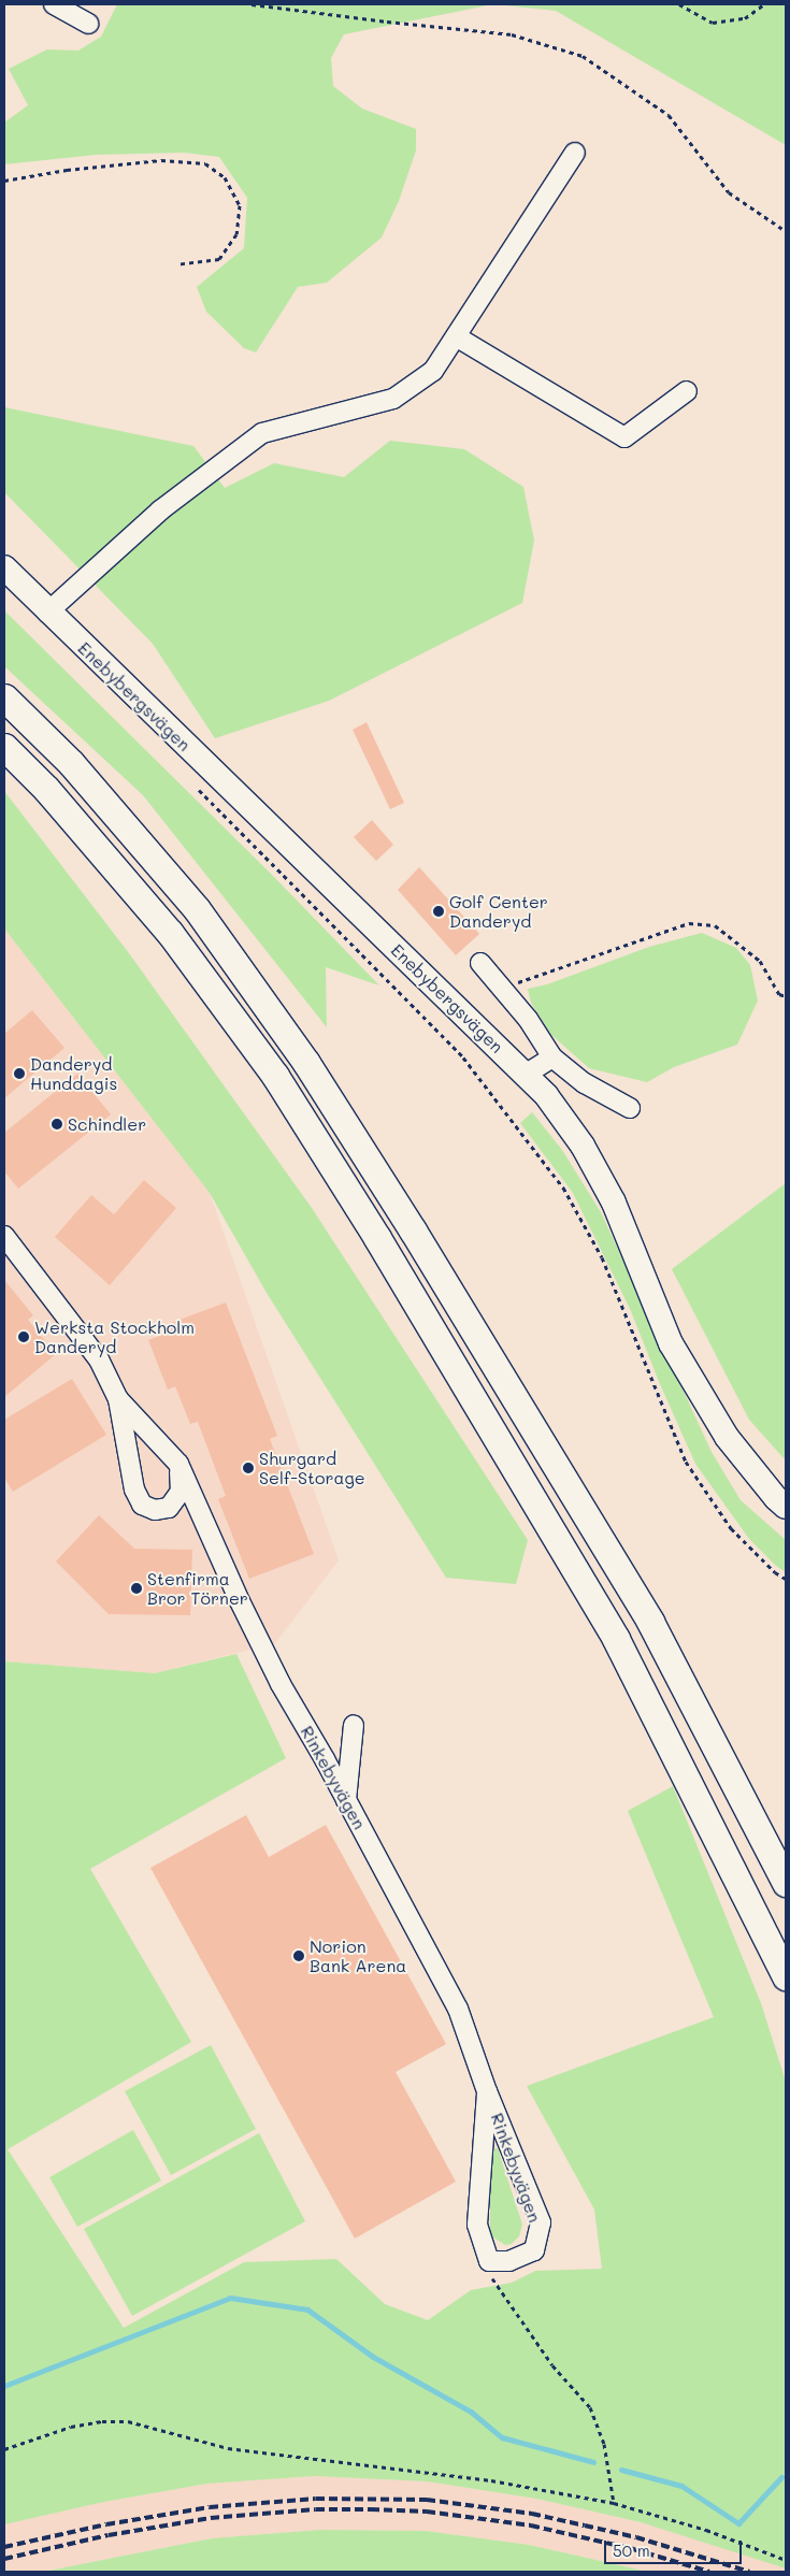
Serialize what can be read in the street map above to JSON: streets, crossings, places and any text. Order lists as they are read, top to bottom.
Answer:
{
  "streets": {
    "main road": ["Enebybergsvägen"],
    "street": ["Rinkebyvägen"]
  },
  "places": [
    "Golf Center Danderyd",
    "Danderyd Hunddagis",
    "Schindler",
    "Werksta Stockholm Danderyd",
    "Shurgard Self-Storage",
    "Stenfirma Bror Törner",
    "Norion Bank Arena"
  ],
  "scale_bar": "50 m"
}
